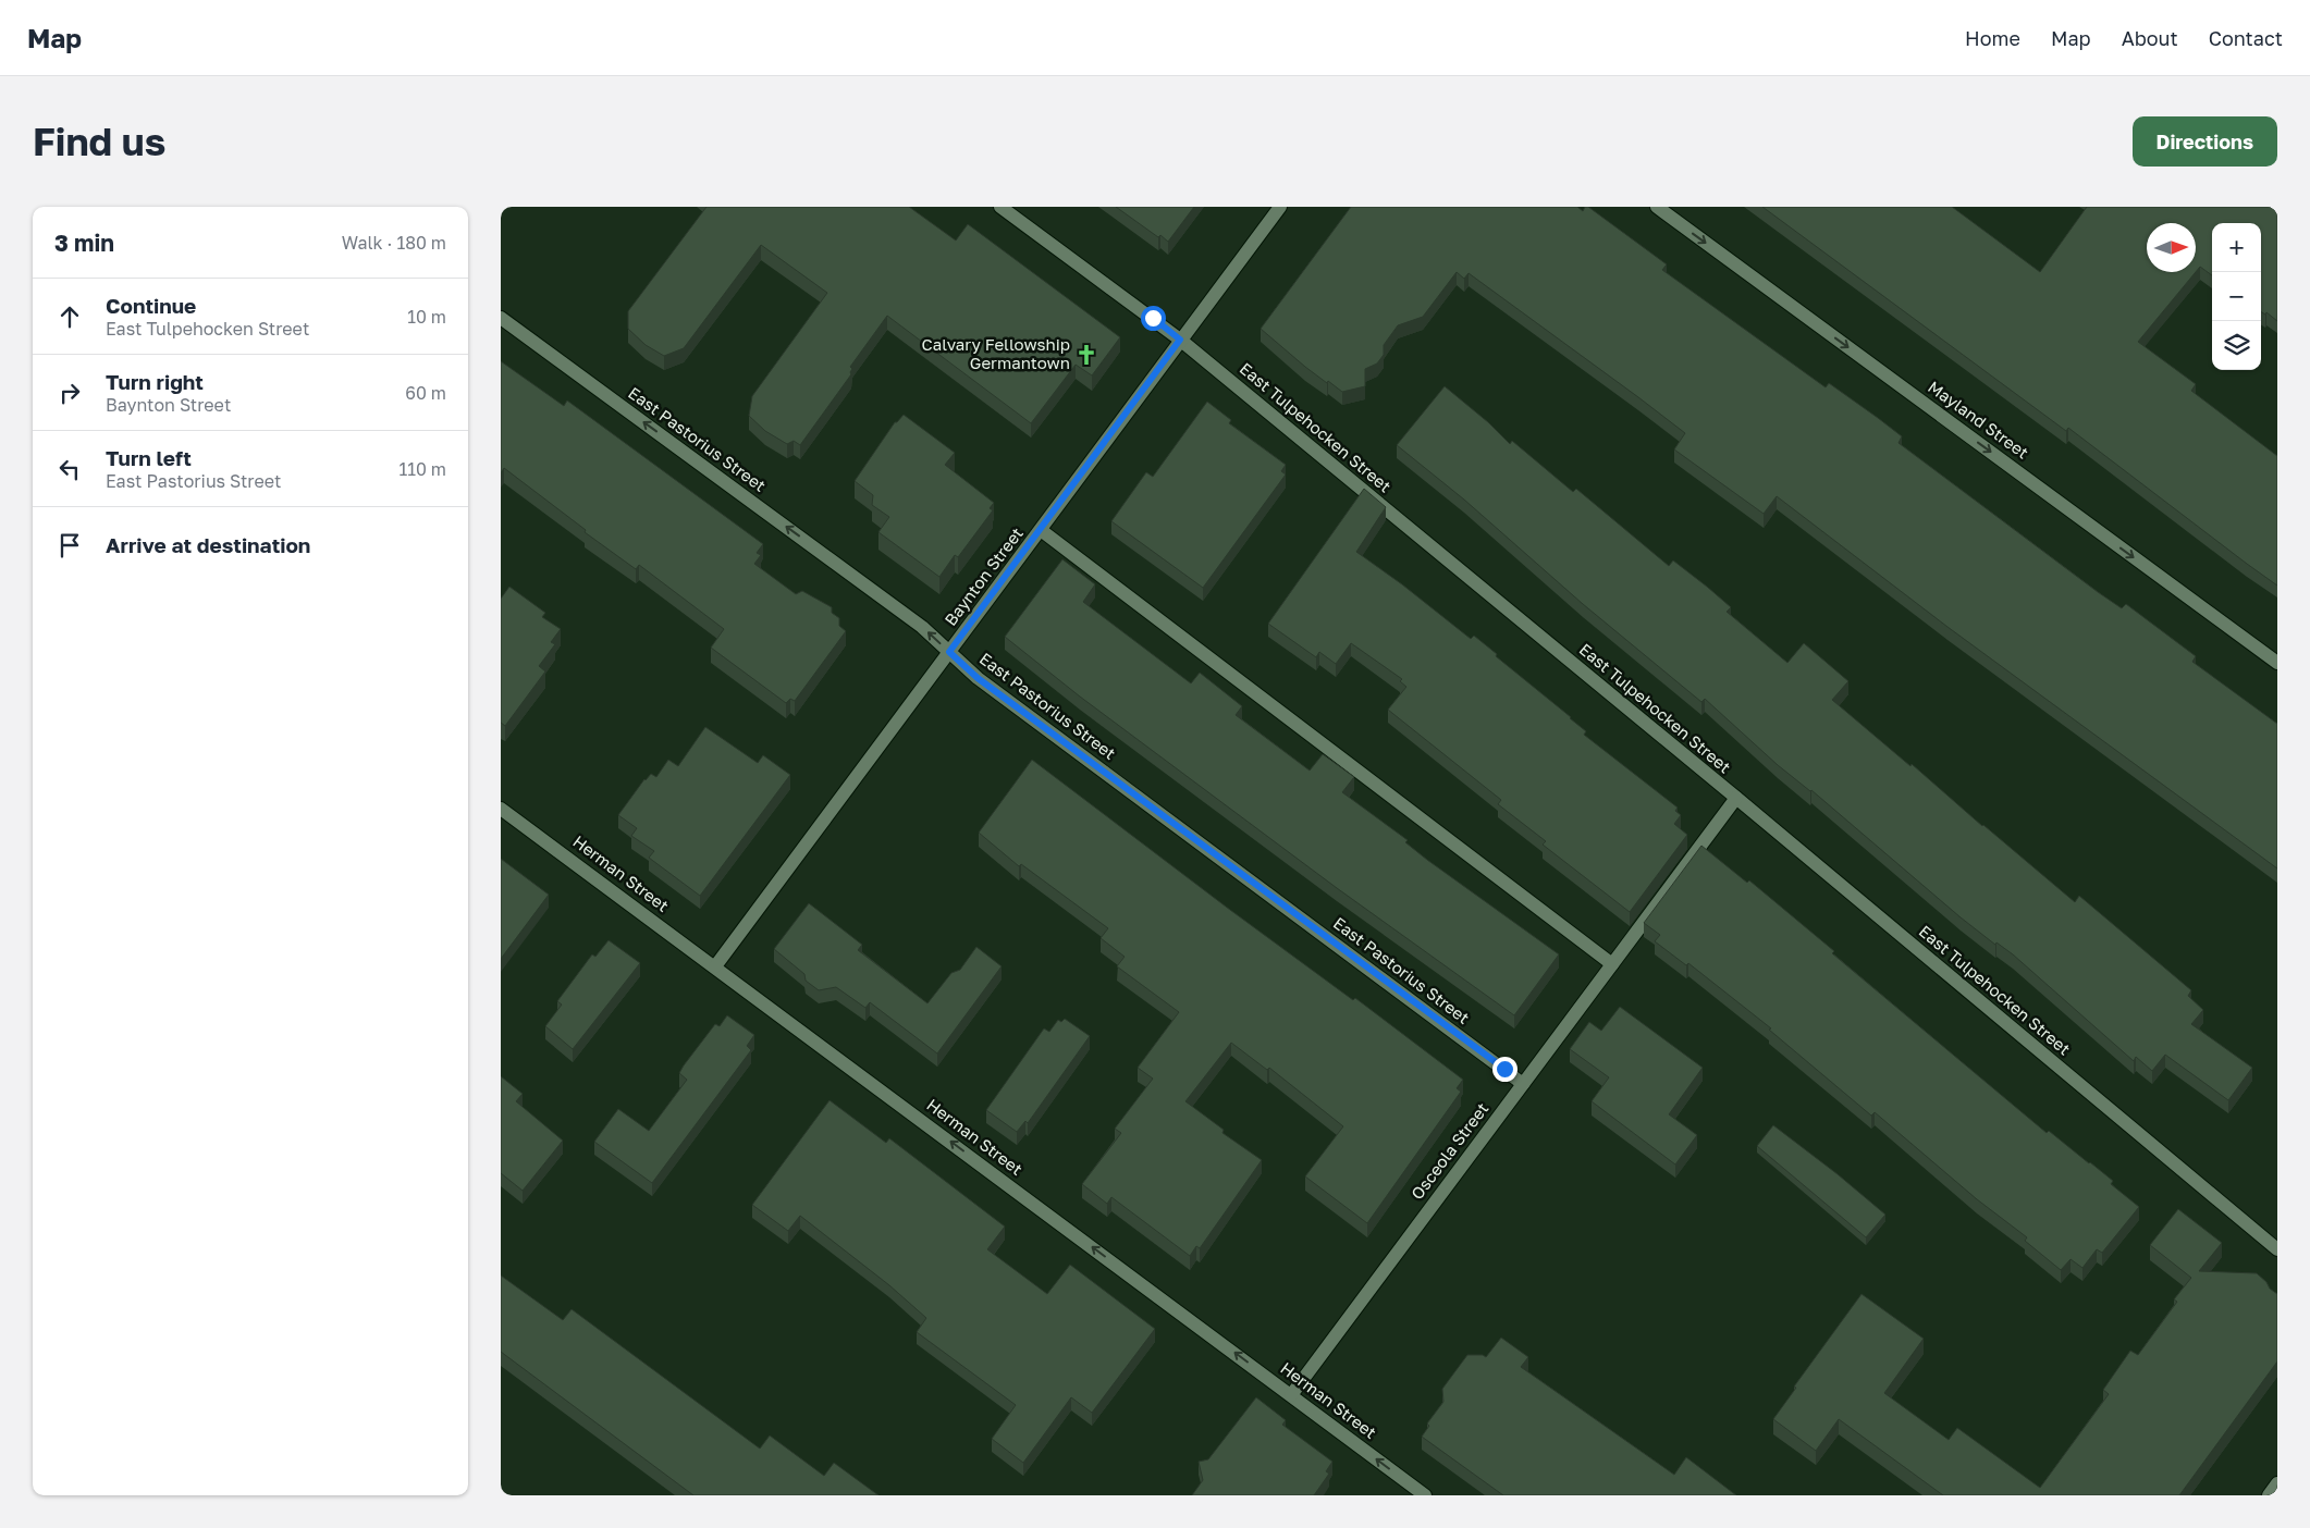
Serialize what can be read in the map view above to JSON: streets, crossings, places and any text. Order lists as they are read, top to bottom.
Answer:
{
  "streets": {
    "street": [
      "Mayland Street",
      "East Tulpehocken Street",
      "East Pastorius Street",
      "Baynton Street",
      "Herman Street",
      "Osceola Street"
    ]
  },
  "crossings": [
    ["East Tulpehocken Street", "Baynton Street"],
    ["East Tulpehocken Street", "Osceola Street"],
    ["East Pastorius Street", "Baynton Street"],
    ["East Pastorius Street", "Osceola Street"],
    ["Baynton Street", "Herman Street"],
    ["Herman Street", "Osceola Street"]
  ],
  "one_way": ["Mayland Street", "East Pastorius Street", "Herman Street"],
  "places": {
    "church": ["Calvary Fellowship Germantown"]
  },
  "north": "right",
  "page": {
    "header": "Map",
    "nav": [
      "Home",
      "Map",
      "About",
      "Contact"
    ],
    "buttons": "Directions",
    "title": "Find us",
    "heading": ["3 min", "Walk · 180 m"],
    "map_buttons": ["+", "−"],
    "list": [
      ["Continue", "East Tulpehocken Street", "10 m"],
      ["Turn right", "Baynton Street", "60 m"],
      ["Turn left", "East Pastorius Street", "110 m"],
      "Arrive at destination"
    ]
  }
}
